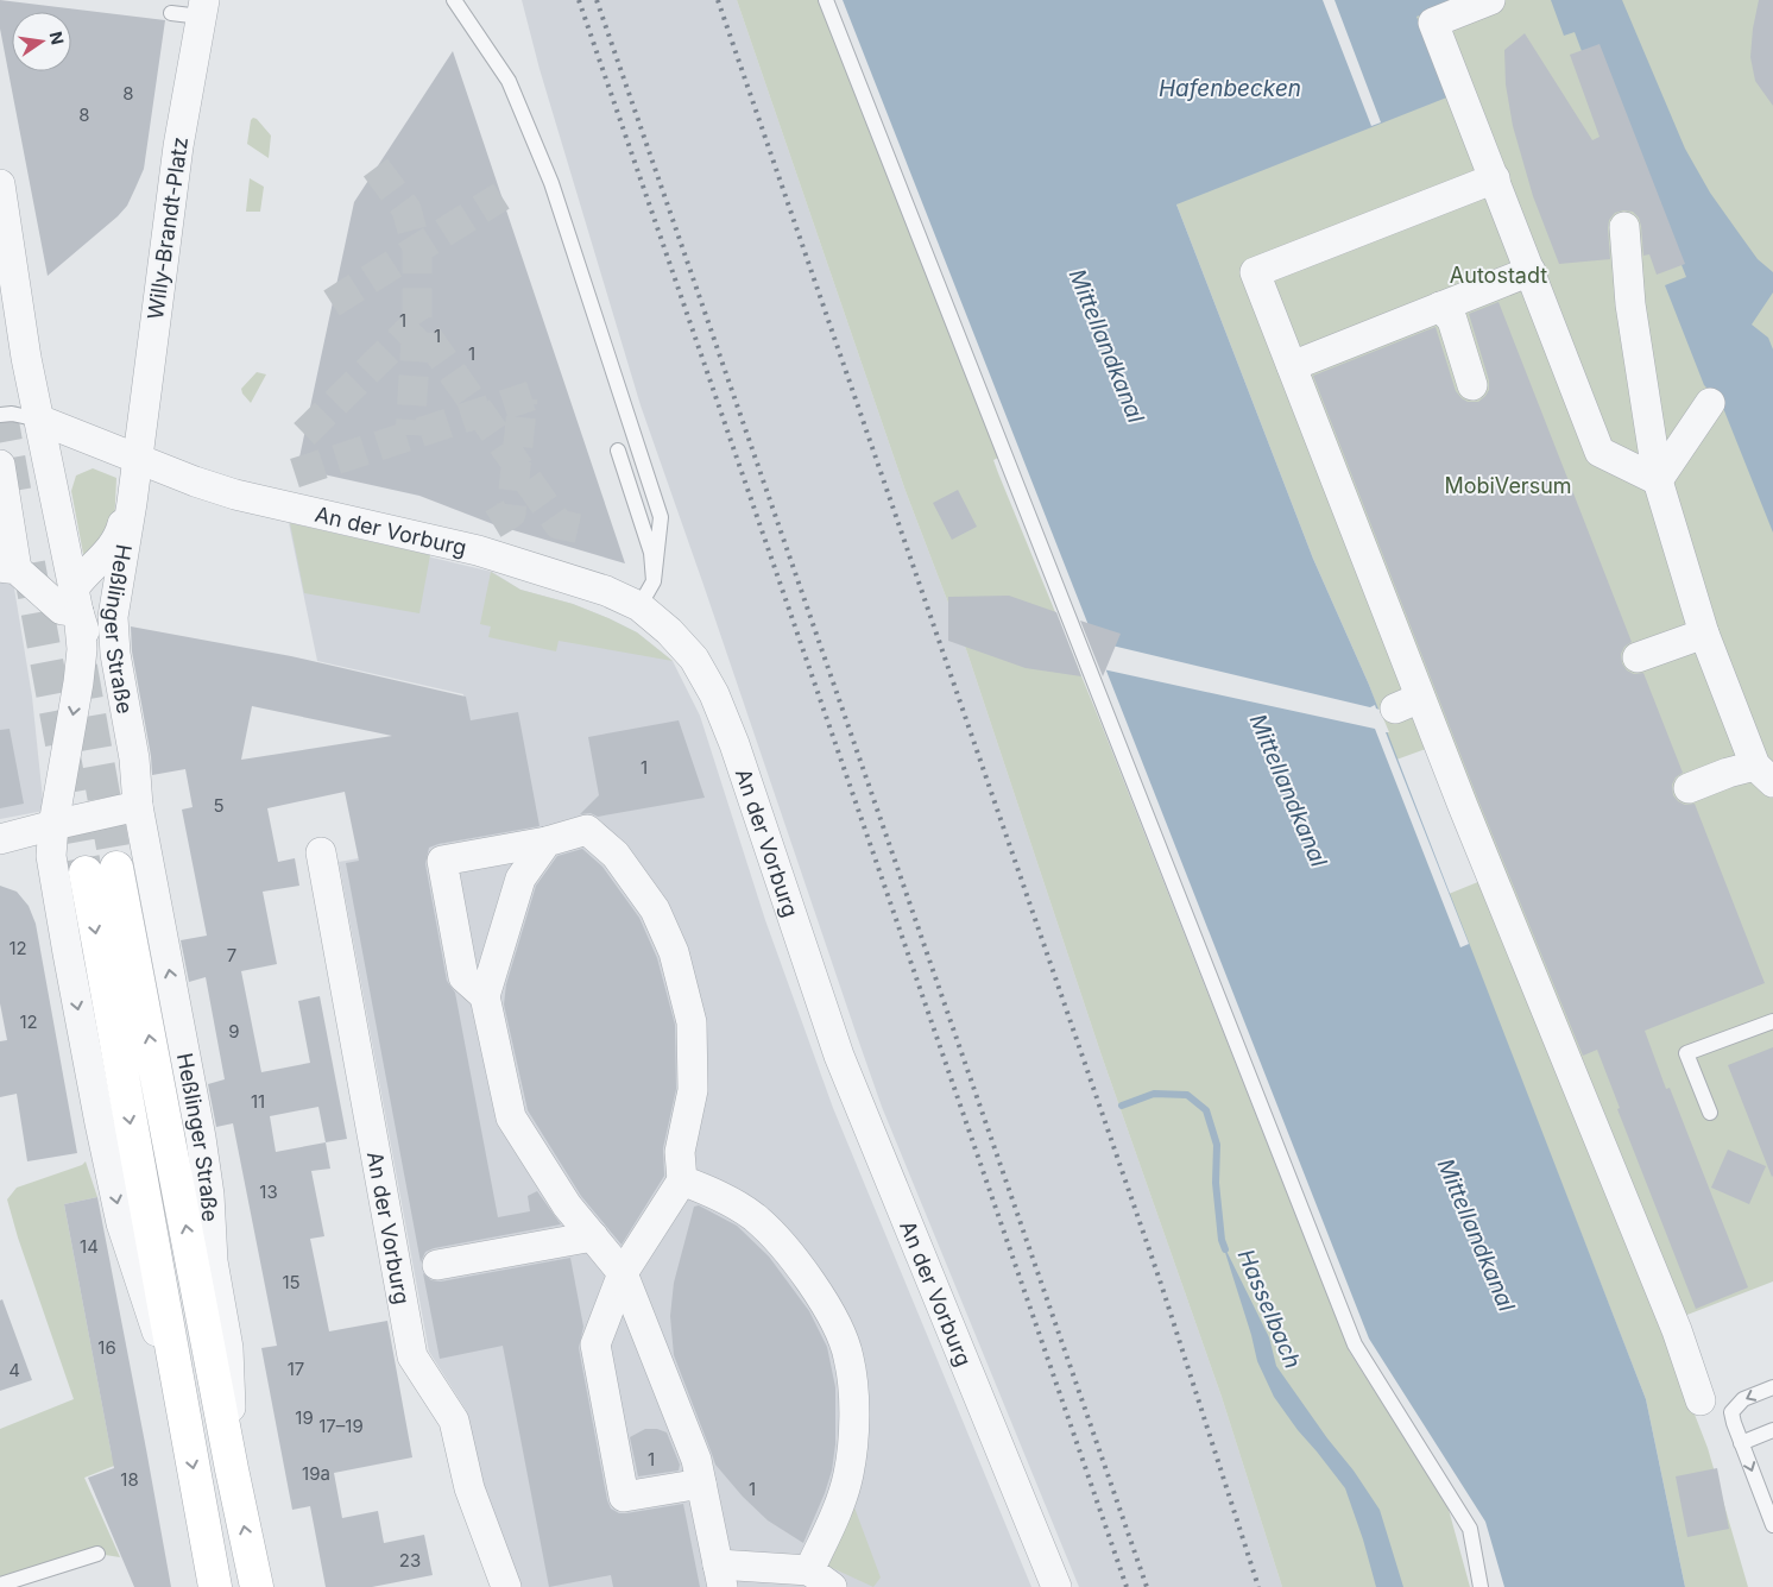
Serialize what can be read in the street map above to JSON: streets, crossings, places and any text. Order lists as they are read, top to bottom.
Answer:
{
  "streets": {
    "main road": ["Heßlinger Straße"],
    "street": ["Willy-Brandt-Platz", "An der Vorburg"]
  },
  "crossings": [
    ["Willy-Brandt-Platz", "An der Vorburg"],
    ["Willy-Brandt-Platz", "Heßlinger Straße"],
    ["An der Vorburg", "Heßlinger Straße"]
  ],
  "water": ["Hafenbecken", "Mittellandkanal", "Hasselbach"],
  "parks": ["Autostadt", "MobiVersum"],
  "house_numbers": [
    "8",
    "8",
    "1",
    "1",
    "1",
    "1",
    "5",
    "12",
    "7",
    "12",
    "9",
    "11",
    "13",
    "14",
    "15",
    "16",
    "17",
    "4",
    "19",
    "17–19",
    "1",
    "19a",
    "18",
    "1",
    "23"
  ],
  "north": "right"
}
